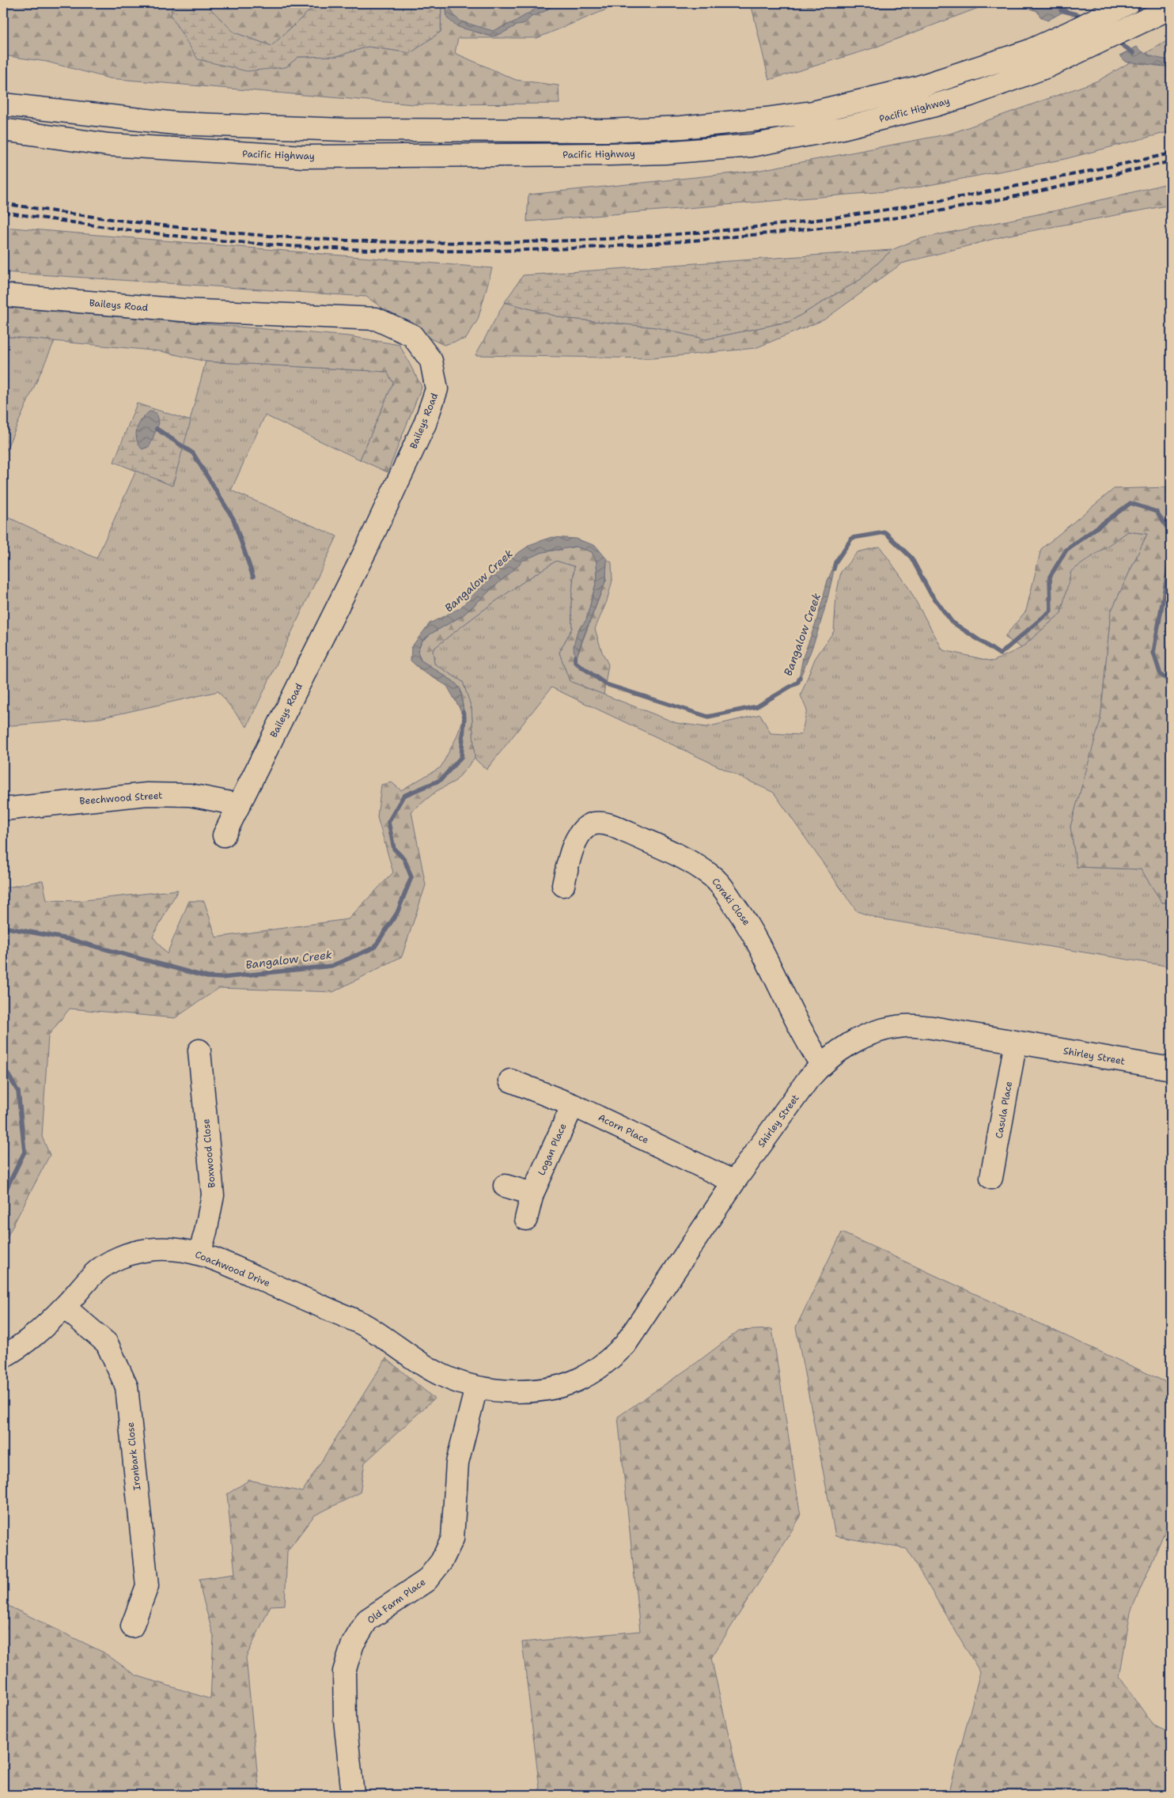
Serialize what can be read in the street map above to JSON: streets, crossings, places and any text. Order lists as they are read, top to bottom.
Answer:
{
  "streets": {
    "street": [
      "Pacific Highway",
      "Baileys Road",
      "Beechwood Street",
      "Coraki Close",
      "Shirley Street",
      "Casula Place",
      "Acorn Place",
      "Logan Place",
      "Boxwood Close",
      "Coachwood Drive",
      "Ironbark Close",
      "Old Farm Place"
    ]
  },
  "crossings": [
    ["Baileys Road", "Beechwood Street"],
    ["Coraki Close", "Shirley Street"],
    ["Shirley Street", "Casula Place"],
    ["Shirley Street", "Acorn Place"],
    ["Shirley Street", "Coachwood Drive"],
    ["Shirley Street", "Old Farm Place"],
    ["Acorn Place", "Logan Place"],
    ["Boxwood Close", "Coachwood Drive"],
    ["Coachwood Drive", "Ironbark Close"],
    ["Coachwood Drive", "Old Farm Place"]
  ],
  "water": ["Bangalow Creek"]
}
